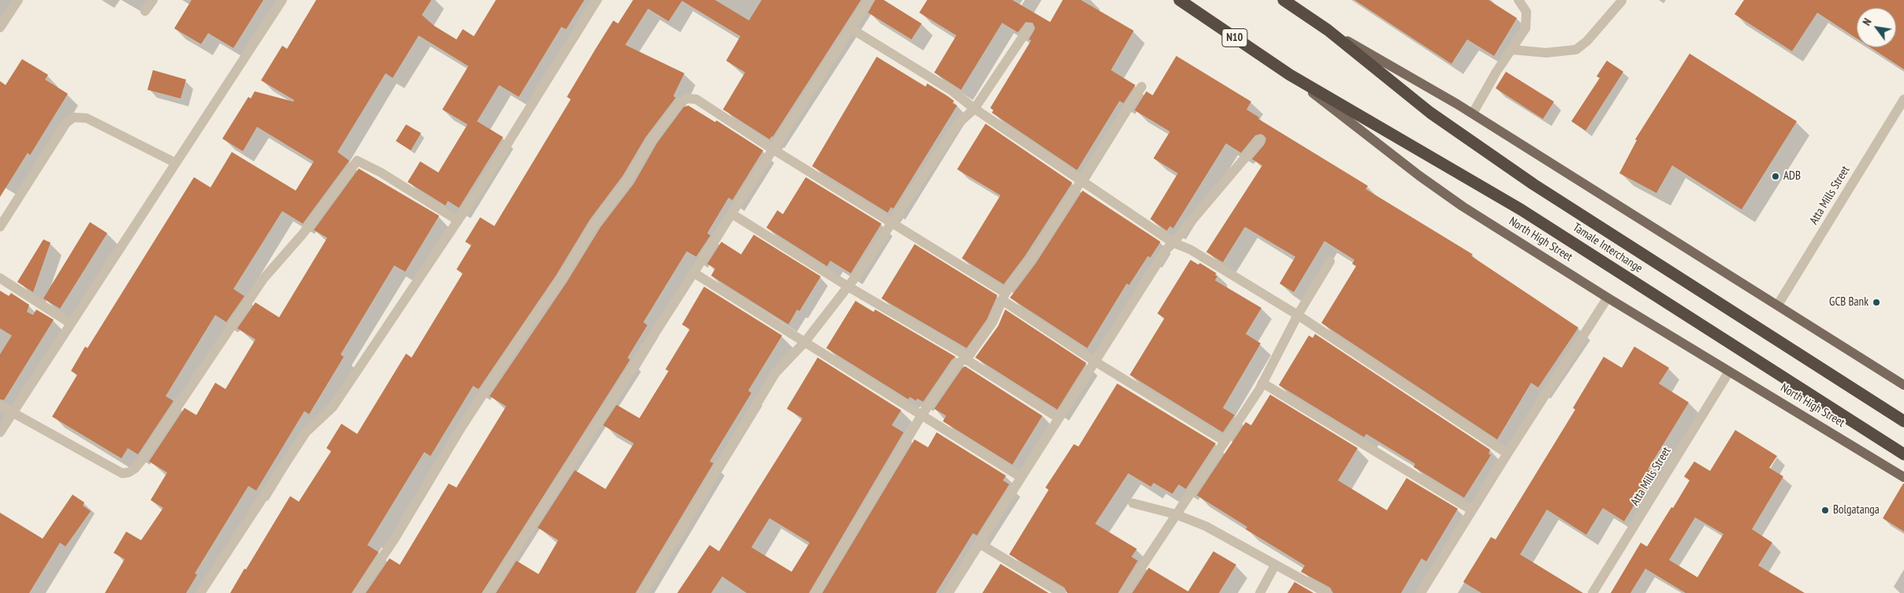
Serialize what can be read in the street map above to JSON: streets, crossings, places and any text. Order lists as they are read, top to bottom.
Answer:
{
  "streets": {
    "highway": ["N10", "North High Street", "Tamale Interchange"],
    "street": ["Atta Mills Street"]
  },
  "crossings": [
    ["Atta Mills Street", "North High Street"],
    ["North High Street", "Tamale Interchange"]
  ],
  "places": ["ADB", "GCB Bank", "Bolgatanga"],
  "north": "top left"
}
